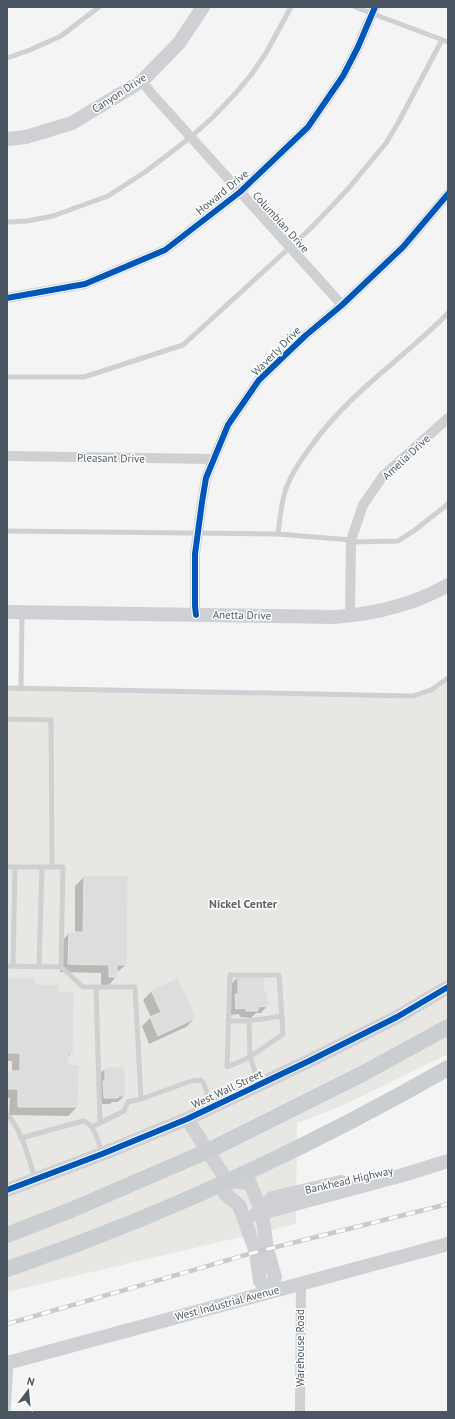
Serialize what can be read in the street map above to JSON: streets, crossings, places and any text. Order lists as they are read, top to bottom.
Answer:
{
  "streets": {
    "street": [
      "Canyon Drive",
      "Howard Drive",
      "Columbian Drive",
      "Waverly Drive",
      "Amelia Drive",
      "Pleasant Drive",
      "Anetta Drive",
      "West Wall Street",
      "Bankhead Highway",
      "West Industrial Avenue",
      "Warehouse Road"
    ]
  },
  "crossings": [
    ["Canyon Drive", "Columbian Drive"],
    ["Howard Drive", "Columbian Drive"],
    ["Columbian Drive", "Waverly Drive"],
    ["Waverly Drive", "Pleasant Drive"],
    ["Waverly Drive", "Anetta Drive"],
    ["Amelia Drive", "Anetta Drive"],
    ["West Industrial Avenue", "Warehouse Road"]
  ],
  "districts": ["Nickel Center"],
  "north": "top"
}
